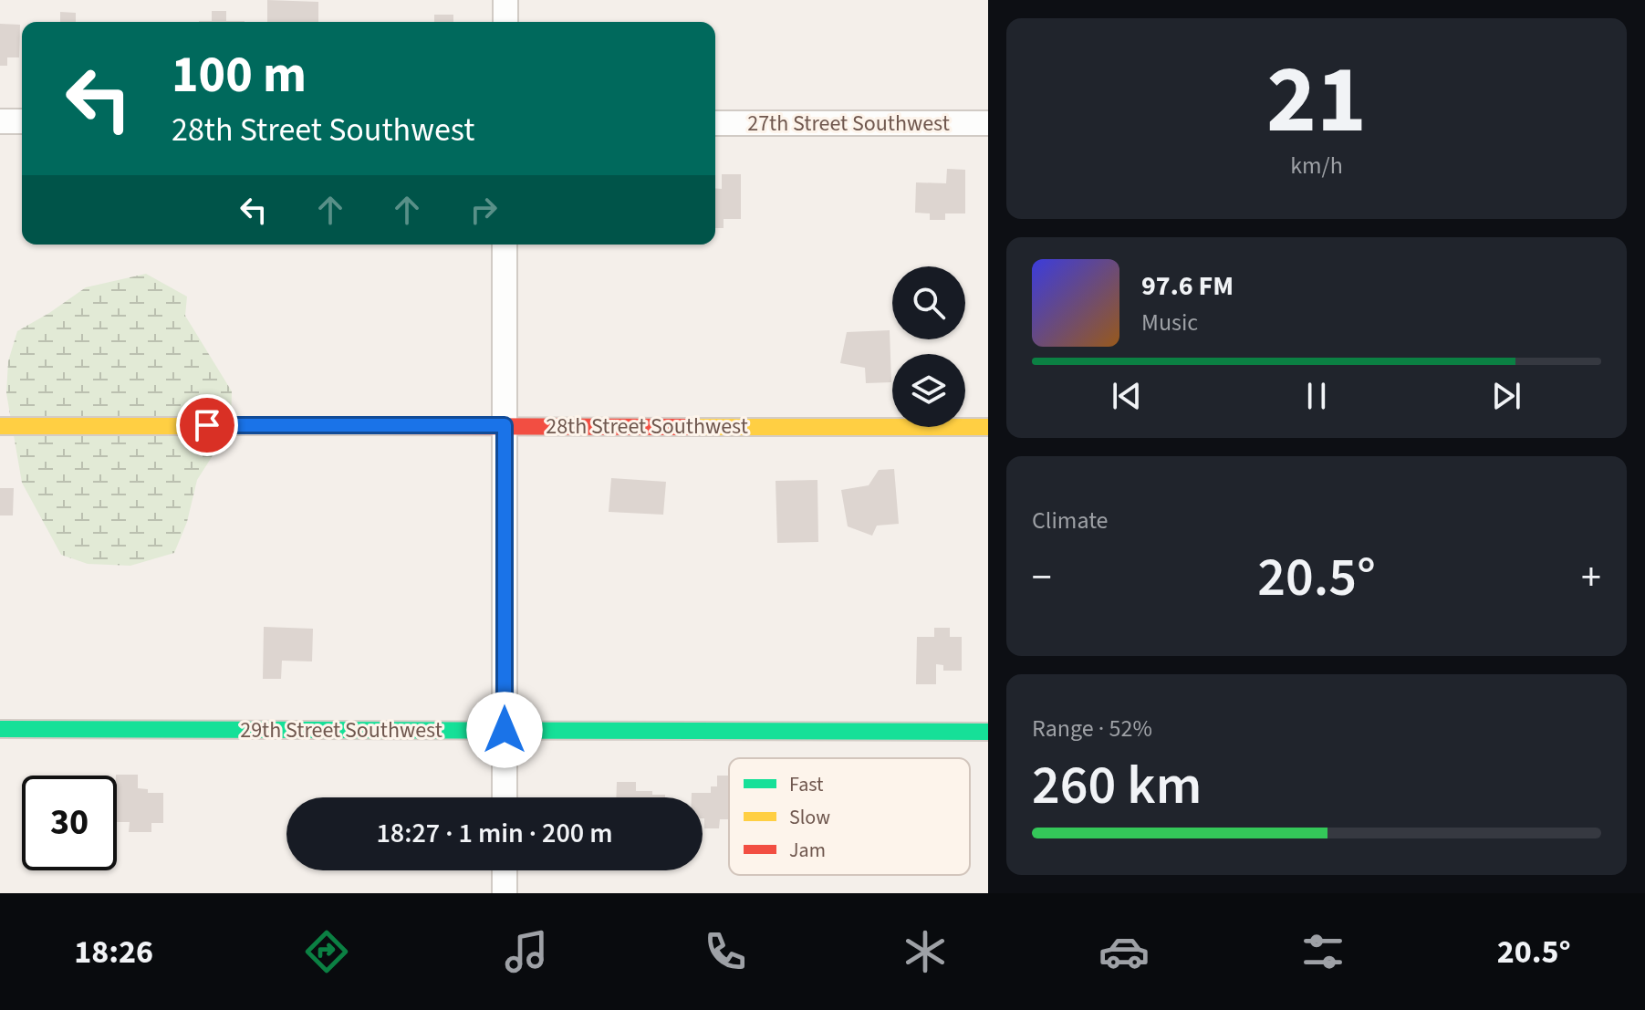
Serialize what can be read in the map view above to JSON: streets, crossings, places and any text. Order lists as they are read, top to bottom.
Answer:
{
  "streets": {
    "street": ["27th Street Southwest", "28th Street Southwest", "29th Street Southwest"]
  },
  "legend": ["Fast", "Slow", "Jam"],
  "page": {
    "tile": [
      ["21", "km/h"],
      "Climate",
      ["Range · 52%", "260 km"]
    ],
    "turn": ["100 m", "28th Street Southwest"],
    "song": ["97.6 FM", "Music"],
    "heat": ["−", "20.5°", "+"],
    "limit": "30",
    "trip": "18:27 · 1 min · 200 m",
    "tabs": ["18:26", "20.5°"]
  }
}
